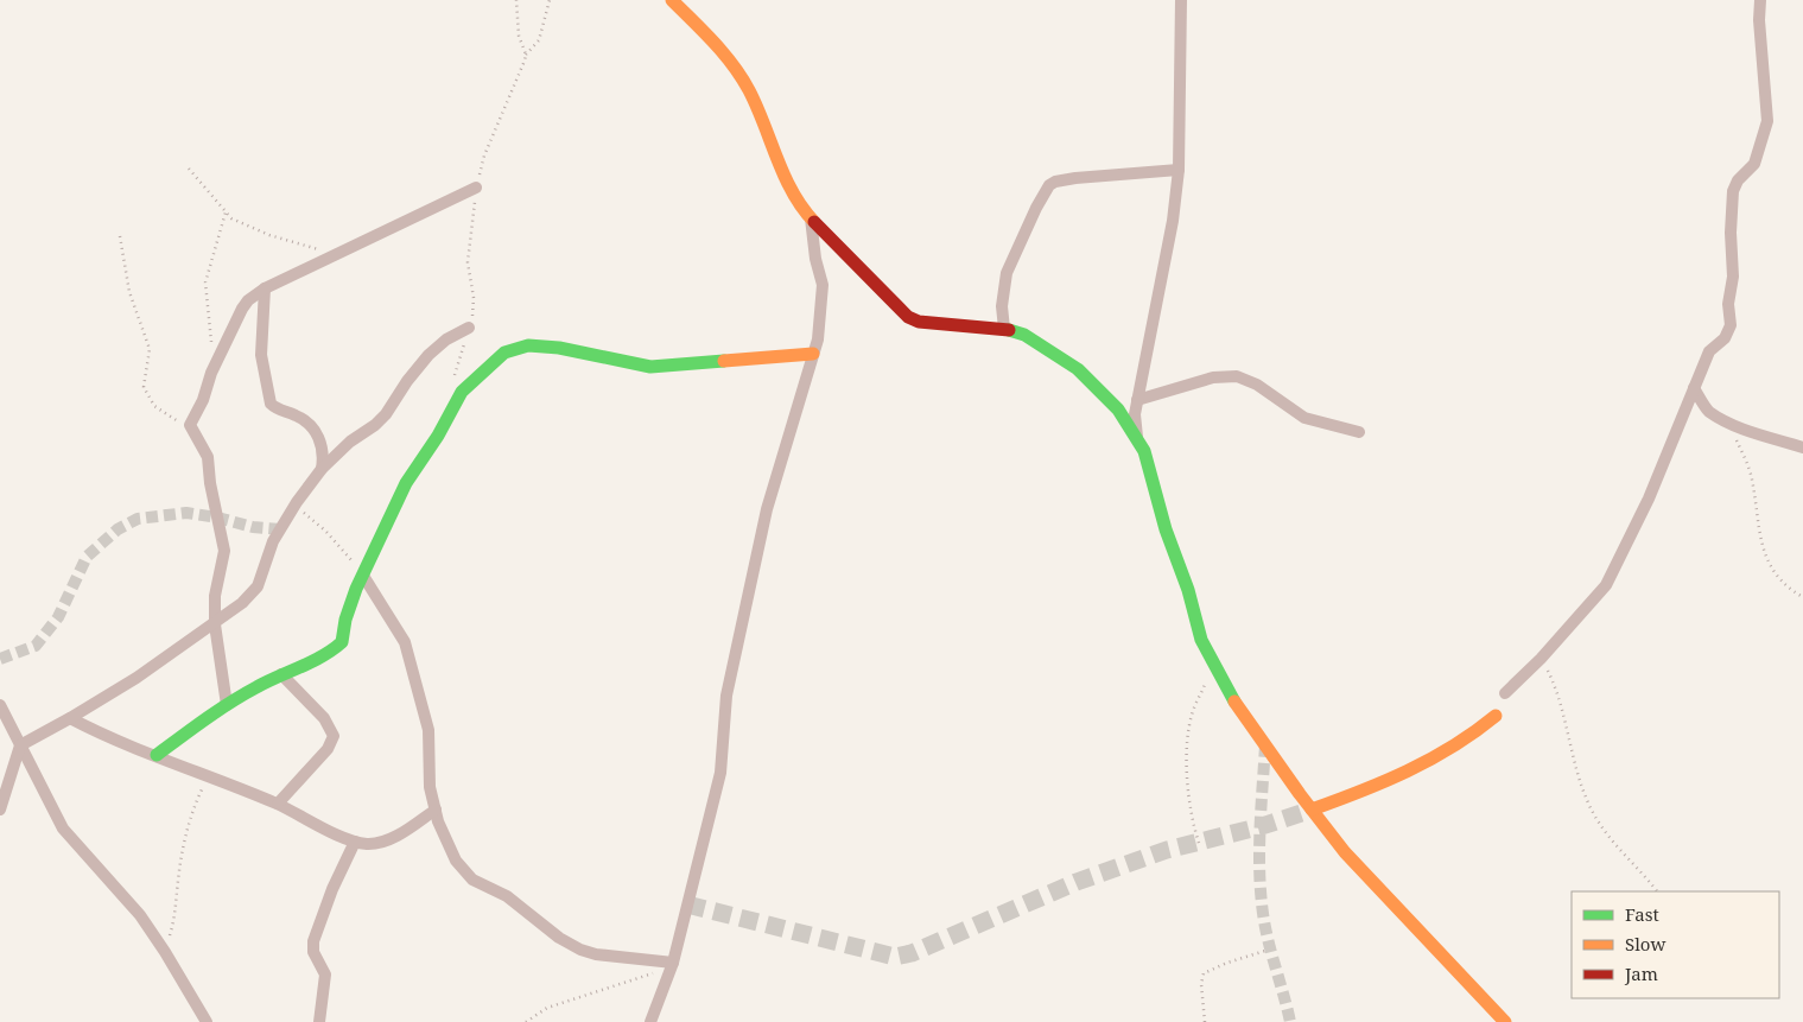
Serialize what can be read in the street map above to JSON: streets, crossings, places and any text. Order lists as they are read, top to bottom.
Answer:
{
  "legend": ["Fast", "Slow", "Jam"]
}
